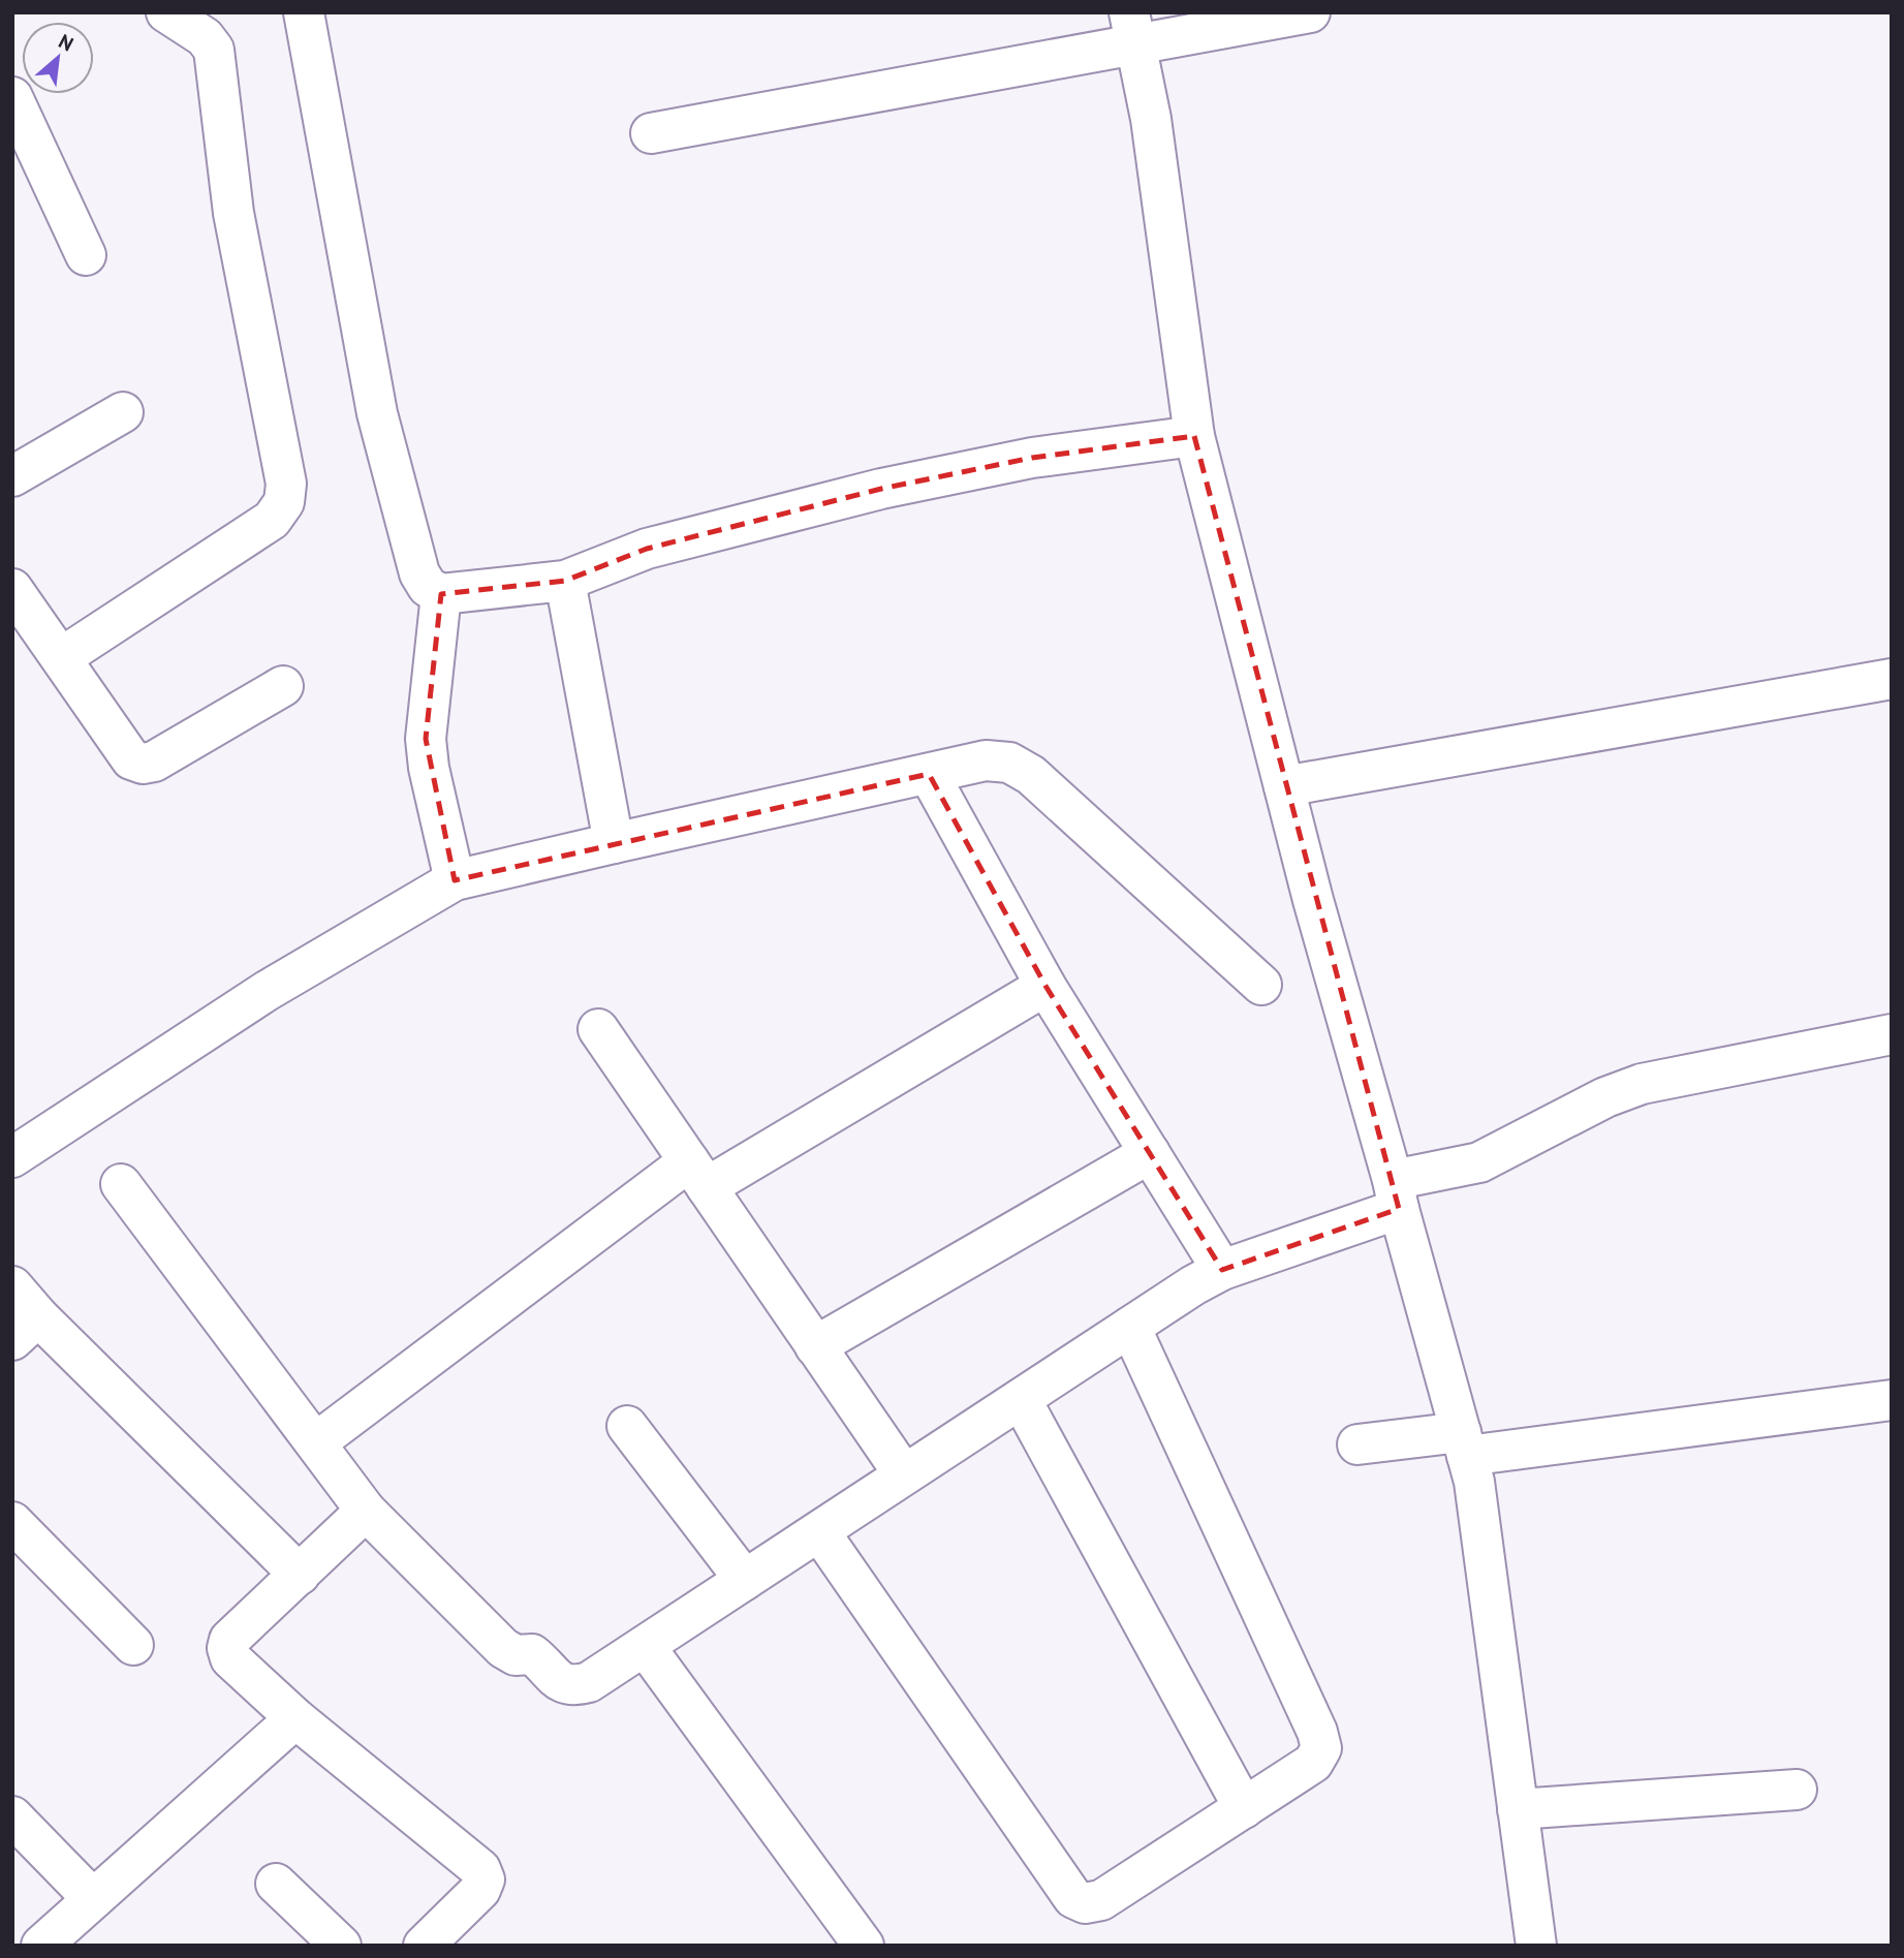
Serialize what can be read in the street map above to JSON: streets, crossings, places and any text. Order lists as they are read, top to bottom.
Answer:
{
  "north": "top right"
}
